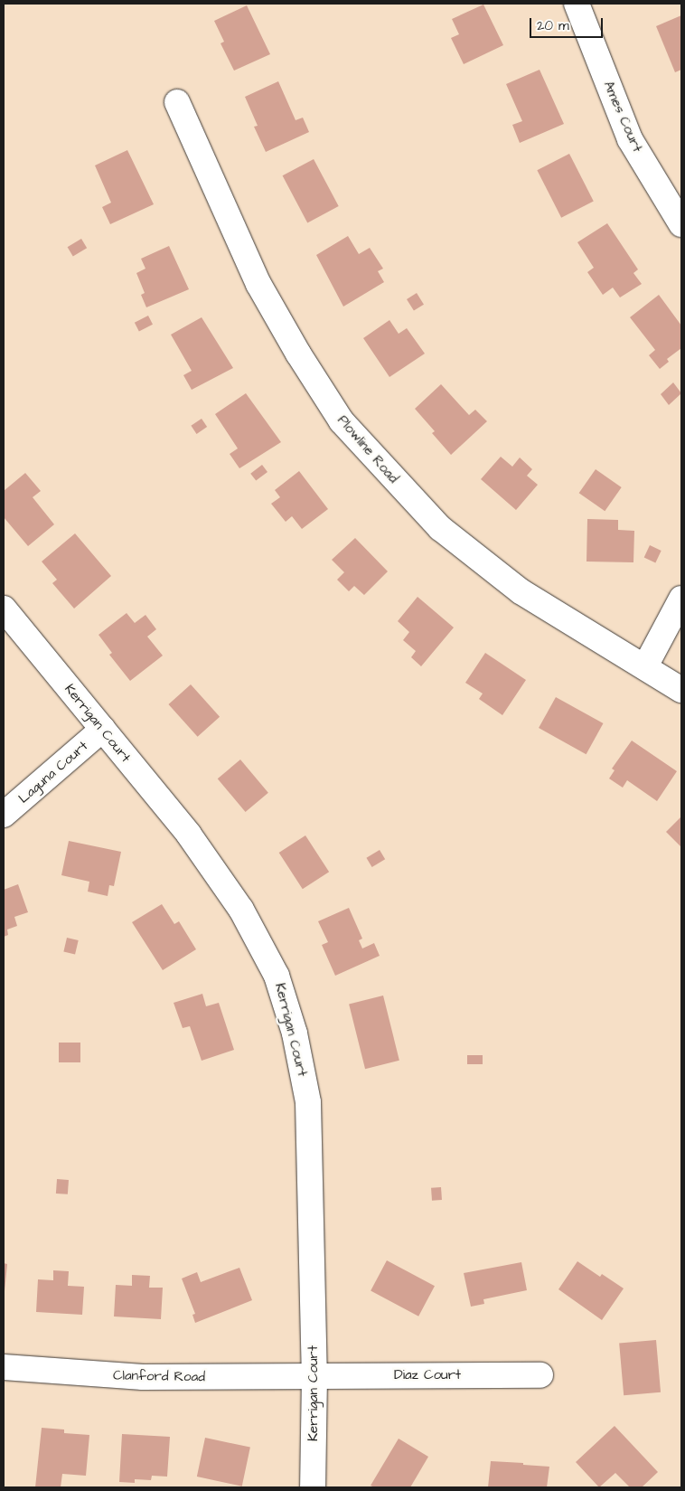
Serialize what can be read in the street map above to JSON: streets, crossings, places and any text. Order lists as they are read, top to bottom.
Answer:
{
  "streets": {
    "street": [
      "Ames Court",
      "Plowline Road",
      "Kerrigan Court",
      "Laguna Court",
      "Diaz Court",
      "Clanford Road"
    ]
  },
  "crossings": [
    ["Kerrigan Court", "Laguna Court"],
    ["Kerrigan Court", "Diaz Court"],
    ["Kerrigan Court", "Clanford Road"],
    ["Diaz Court", "Clanford Road"]
  ],
  "scale_bar": "20 m"
}
